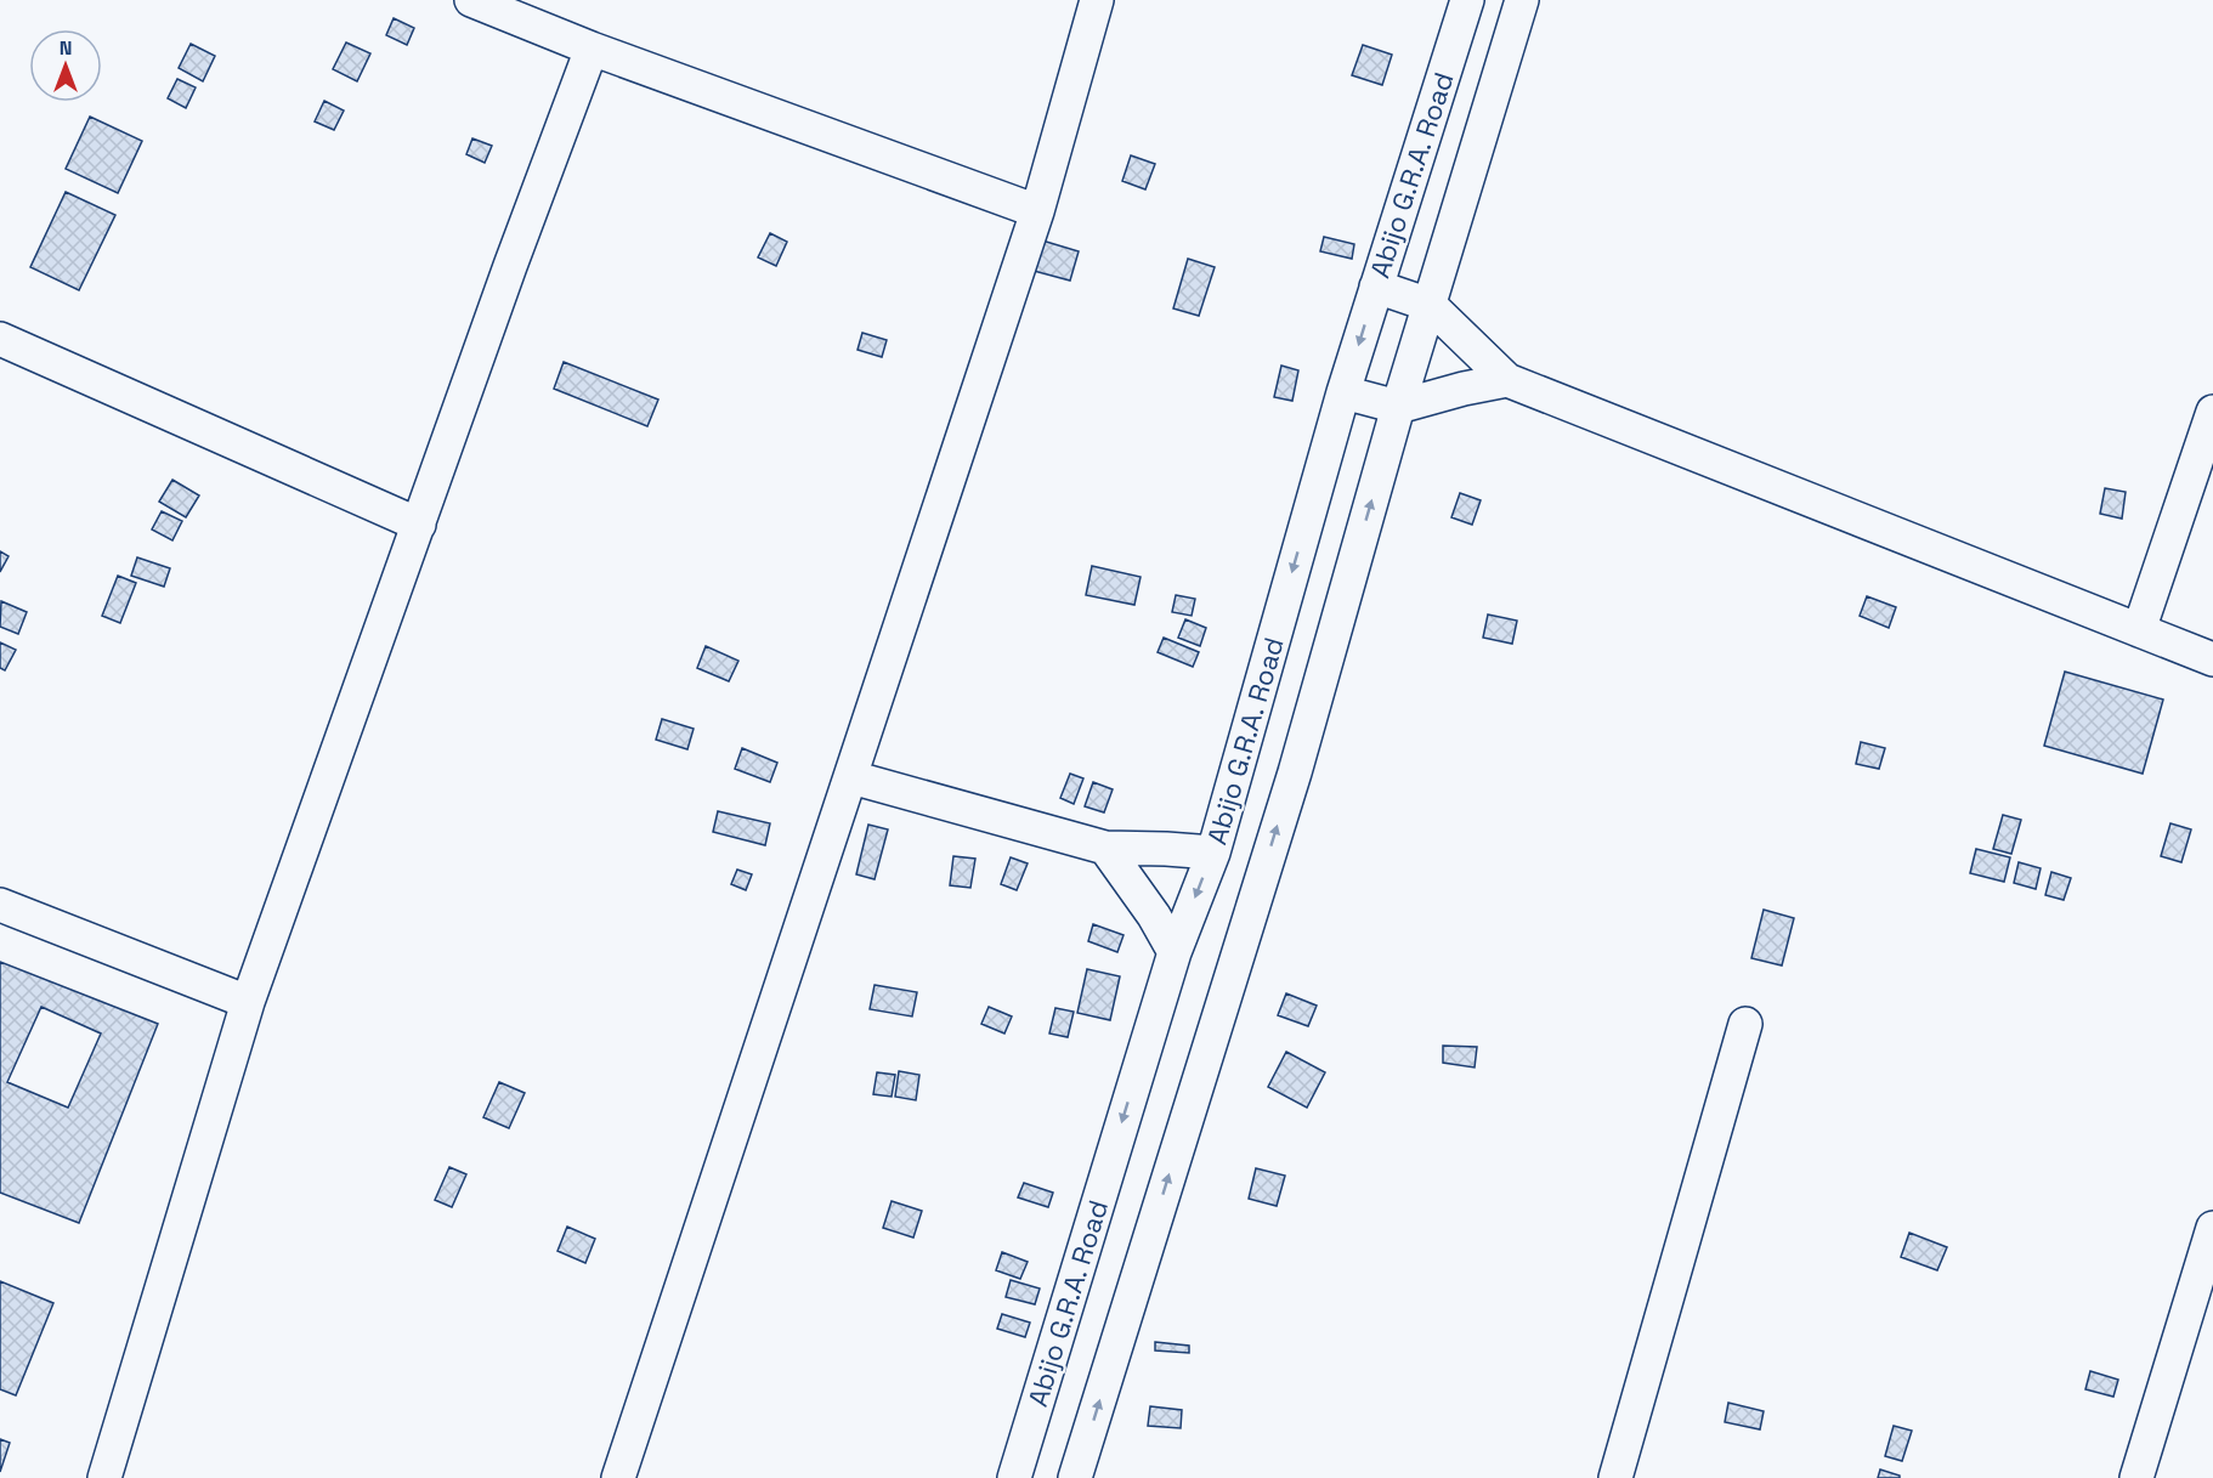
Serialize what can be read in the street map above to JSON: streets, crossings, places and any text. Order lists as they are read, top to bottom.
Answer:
{
  "streets": {
    "street": ["Abijo G.R.A. Road"]
  },
  "north": "top"
}
